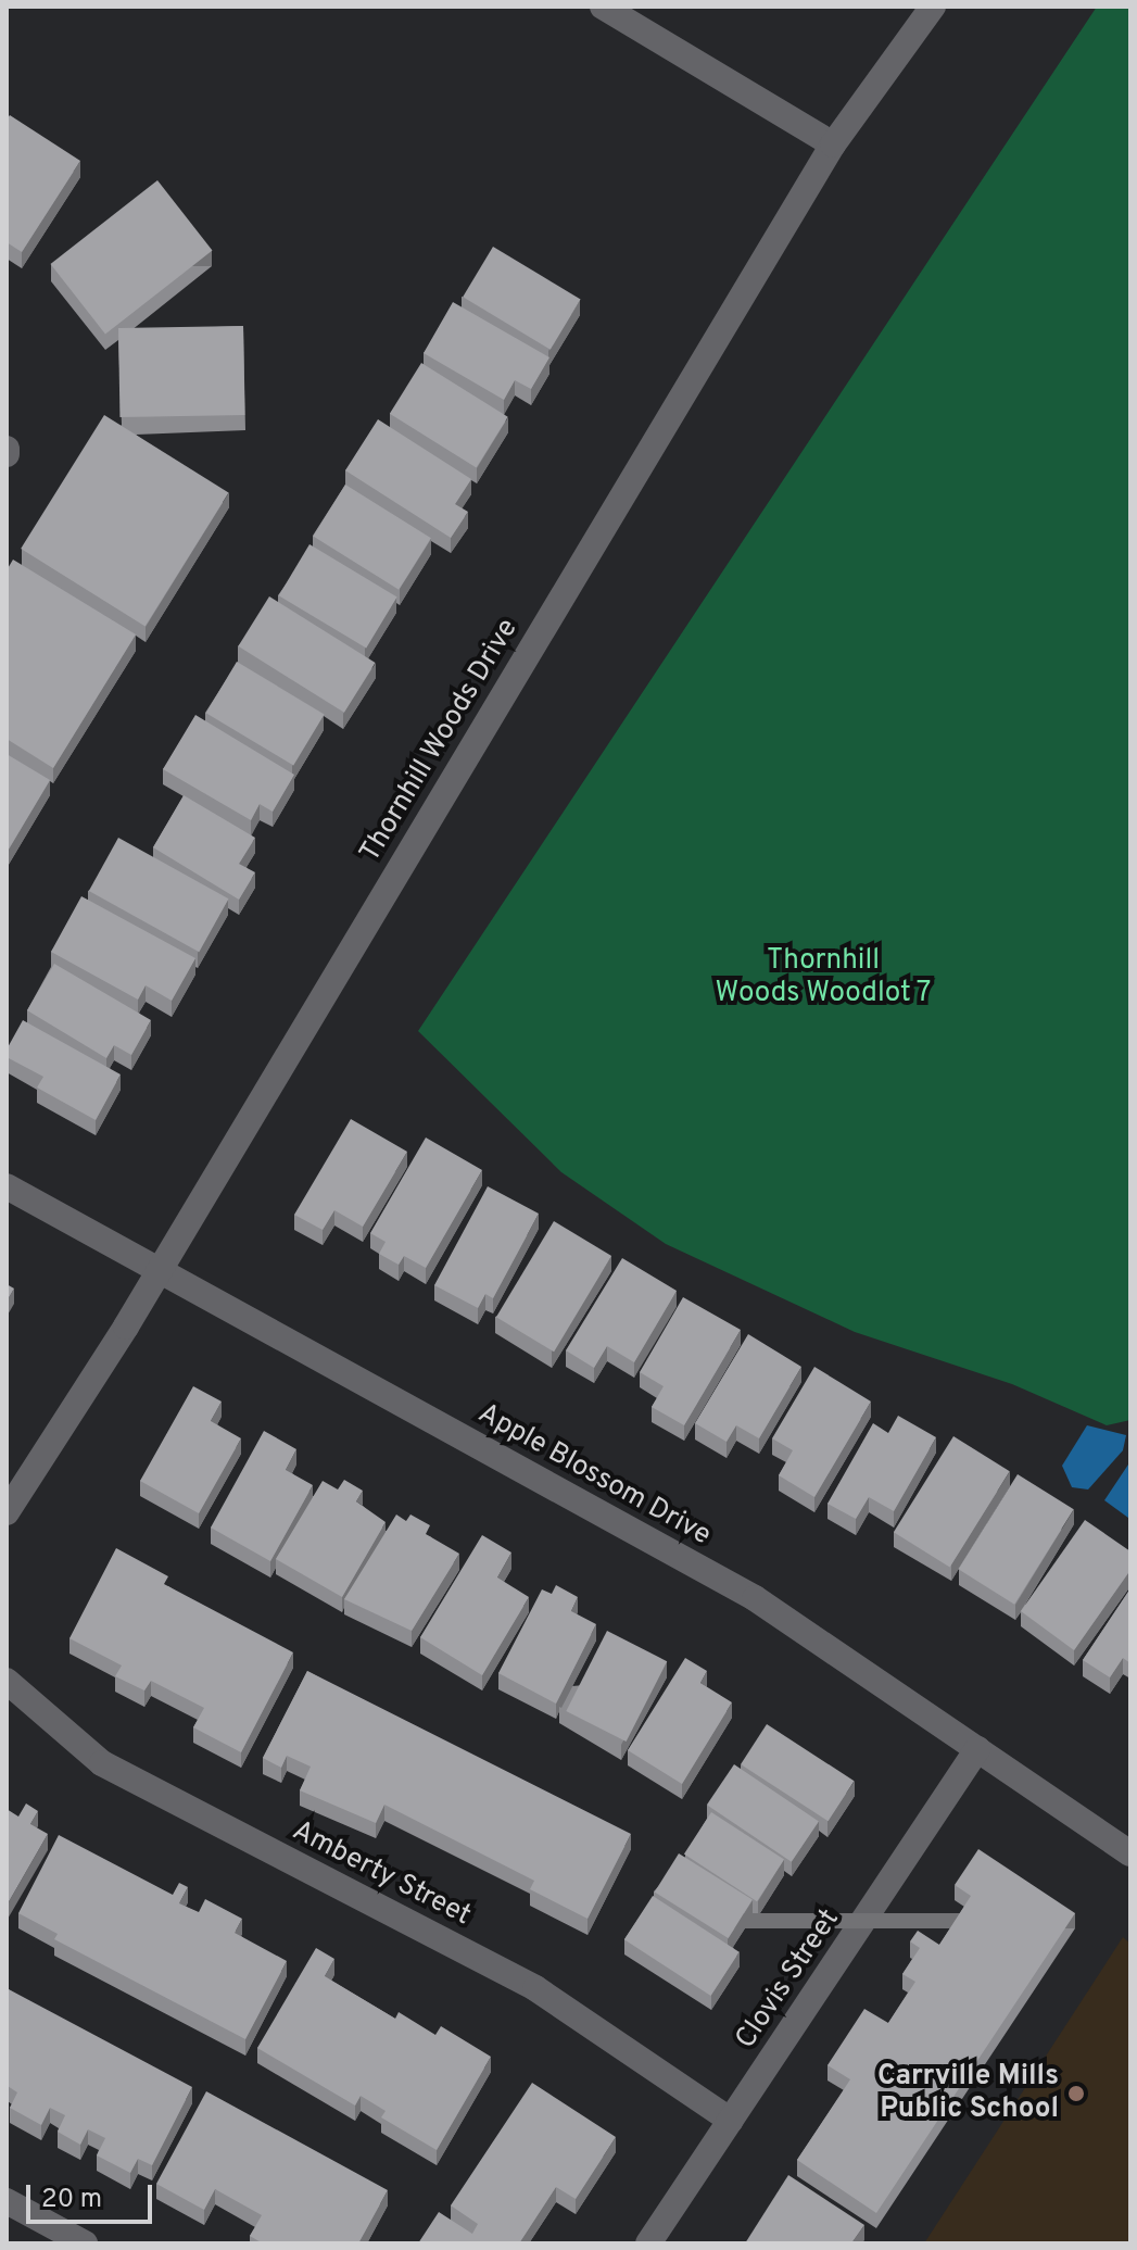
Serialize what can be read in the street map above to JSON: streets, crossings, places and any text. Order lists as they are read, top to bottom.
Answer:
{
  "streets": {
    "street": [
      "Thornhill Woods Drive",
      "Apple Blossom Drive",
      "Amberty Street",
      "Clovis Street"
    ]
  },
  "crossings": [
    ["Thornhill Woods Drive", "Apple Blossom Drive"],
    ["Apple Blossom Drive", "Clovis Street"],
    ["Amberty Street", "Clovis Street"]
  ],
  "parks": ["Thornhill Woods Woodlot 7"],
  "places": ["Carrville Mills Public School"],
  "scale_bar": "20 m"
}
